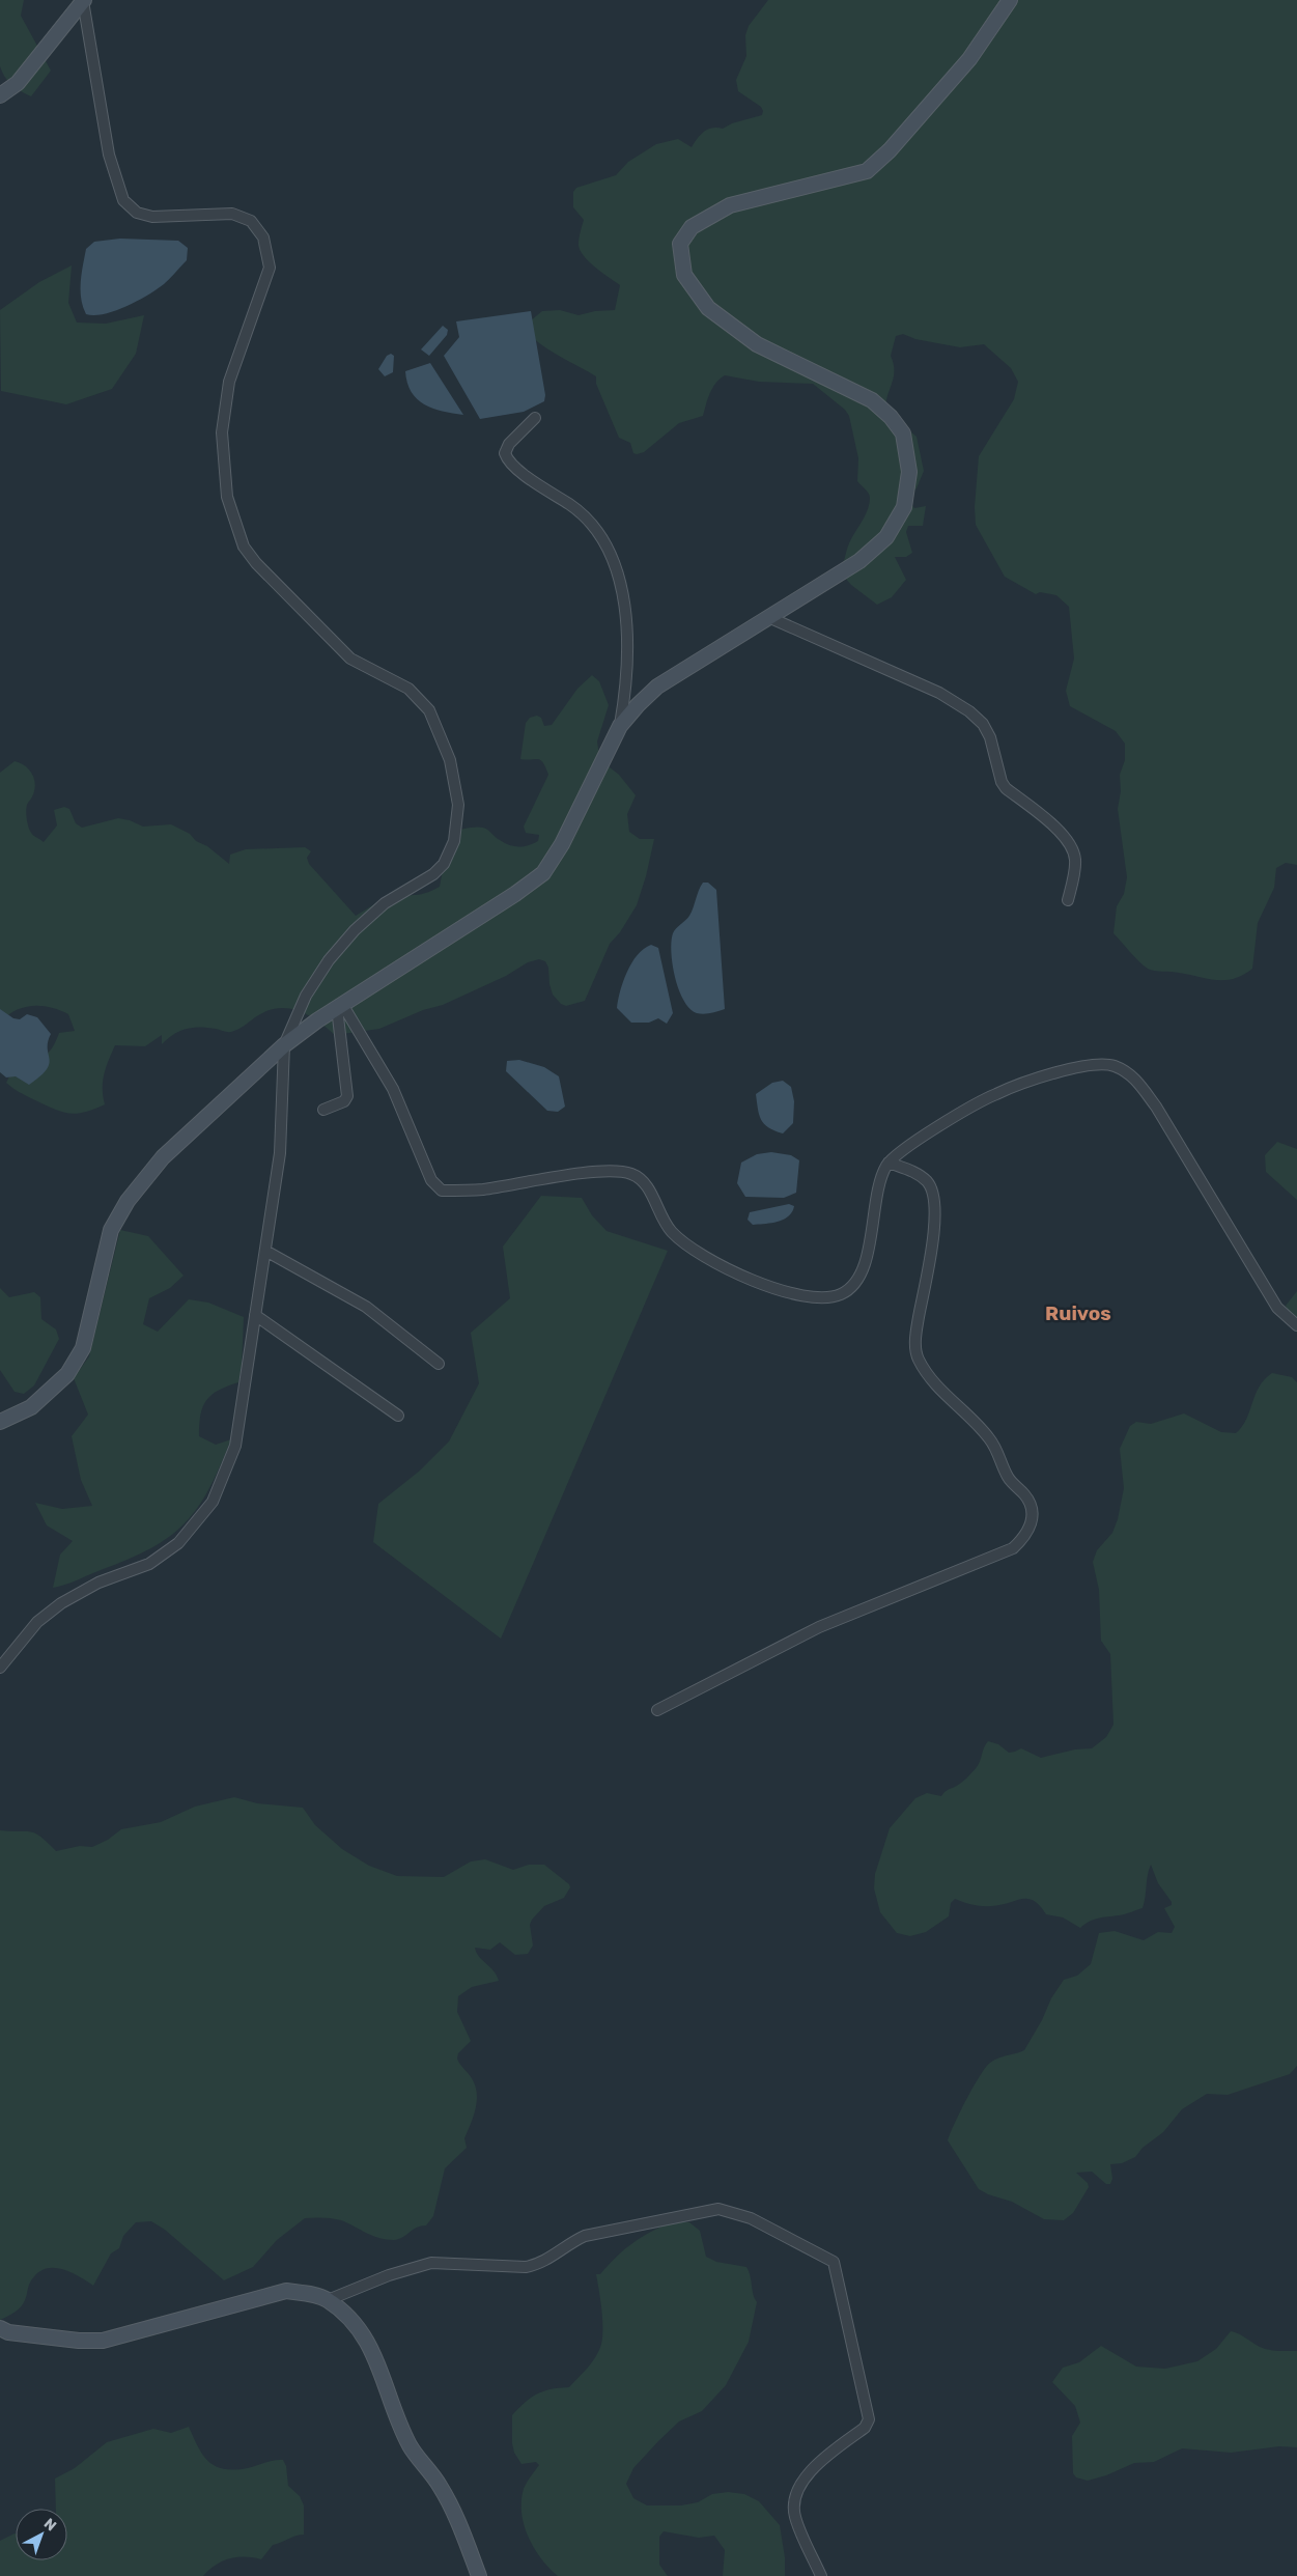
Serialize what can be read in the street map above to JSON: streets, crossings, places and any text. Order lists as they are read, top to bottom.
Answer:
{
  "districts": ["Ruivos"],
  "north": "top right"
}
